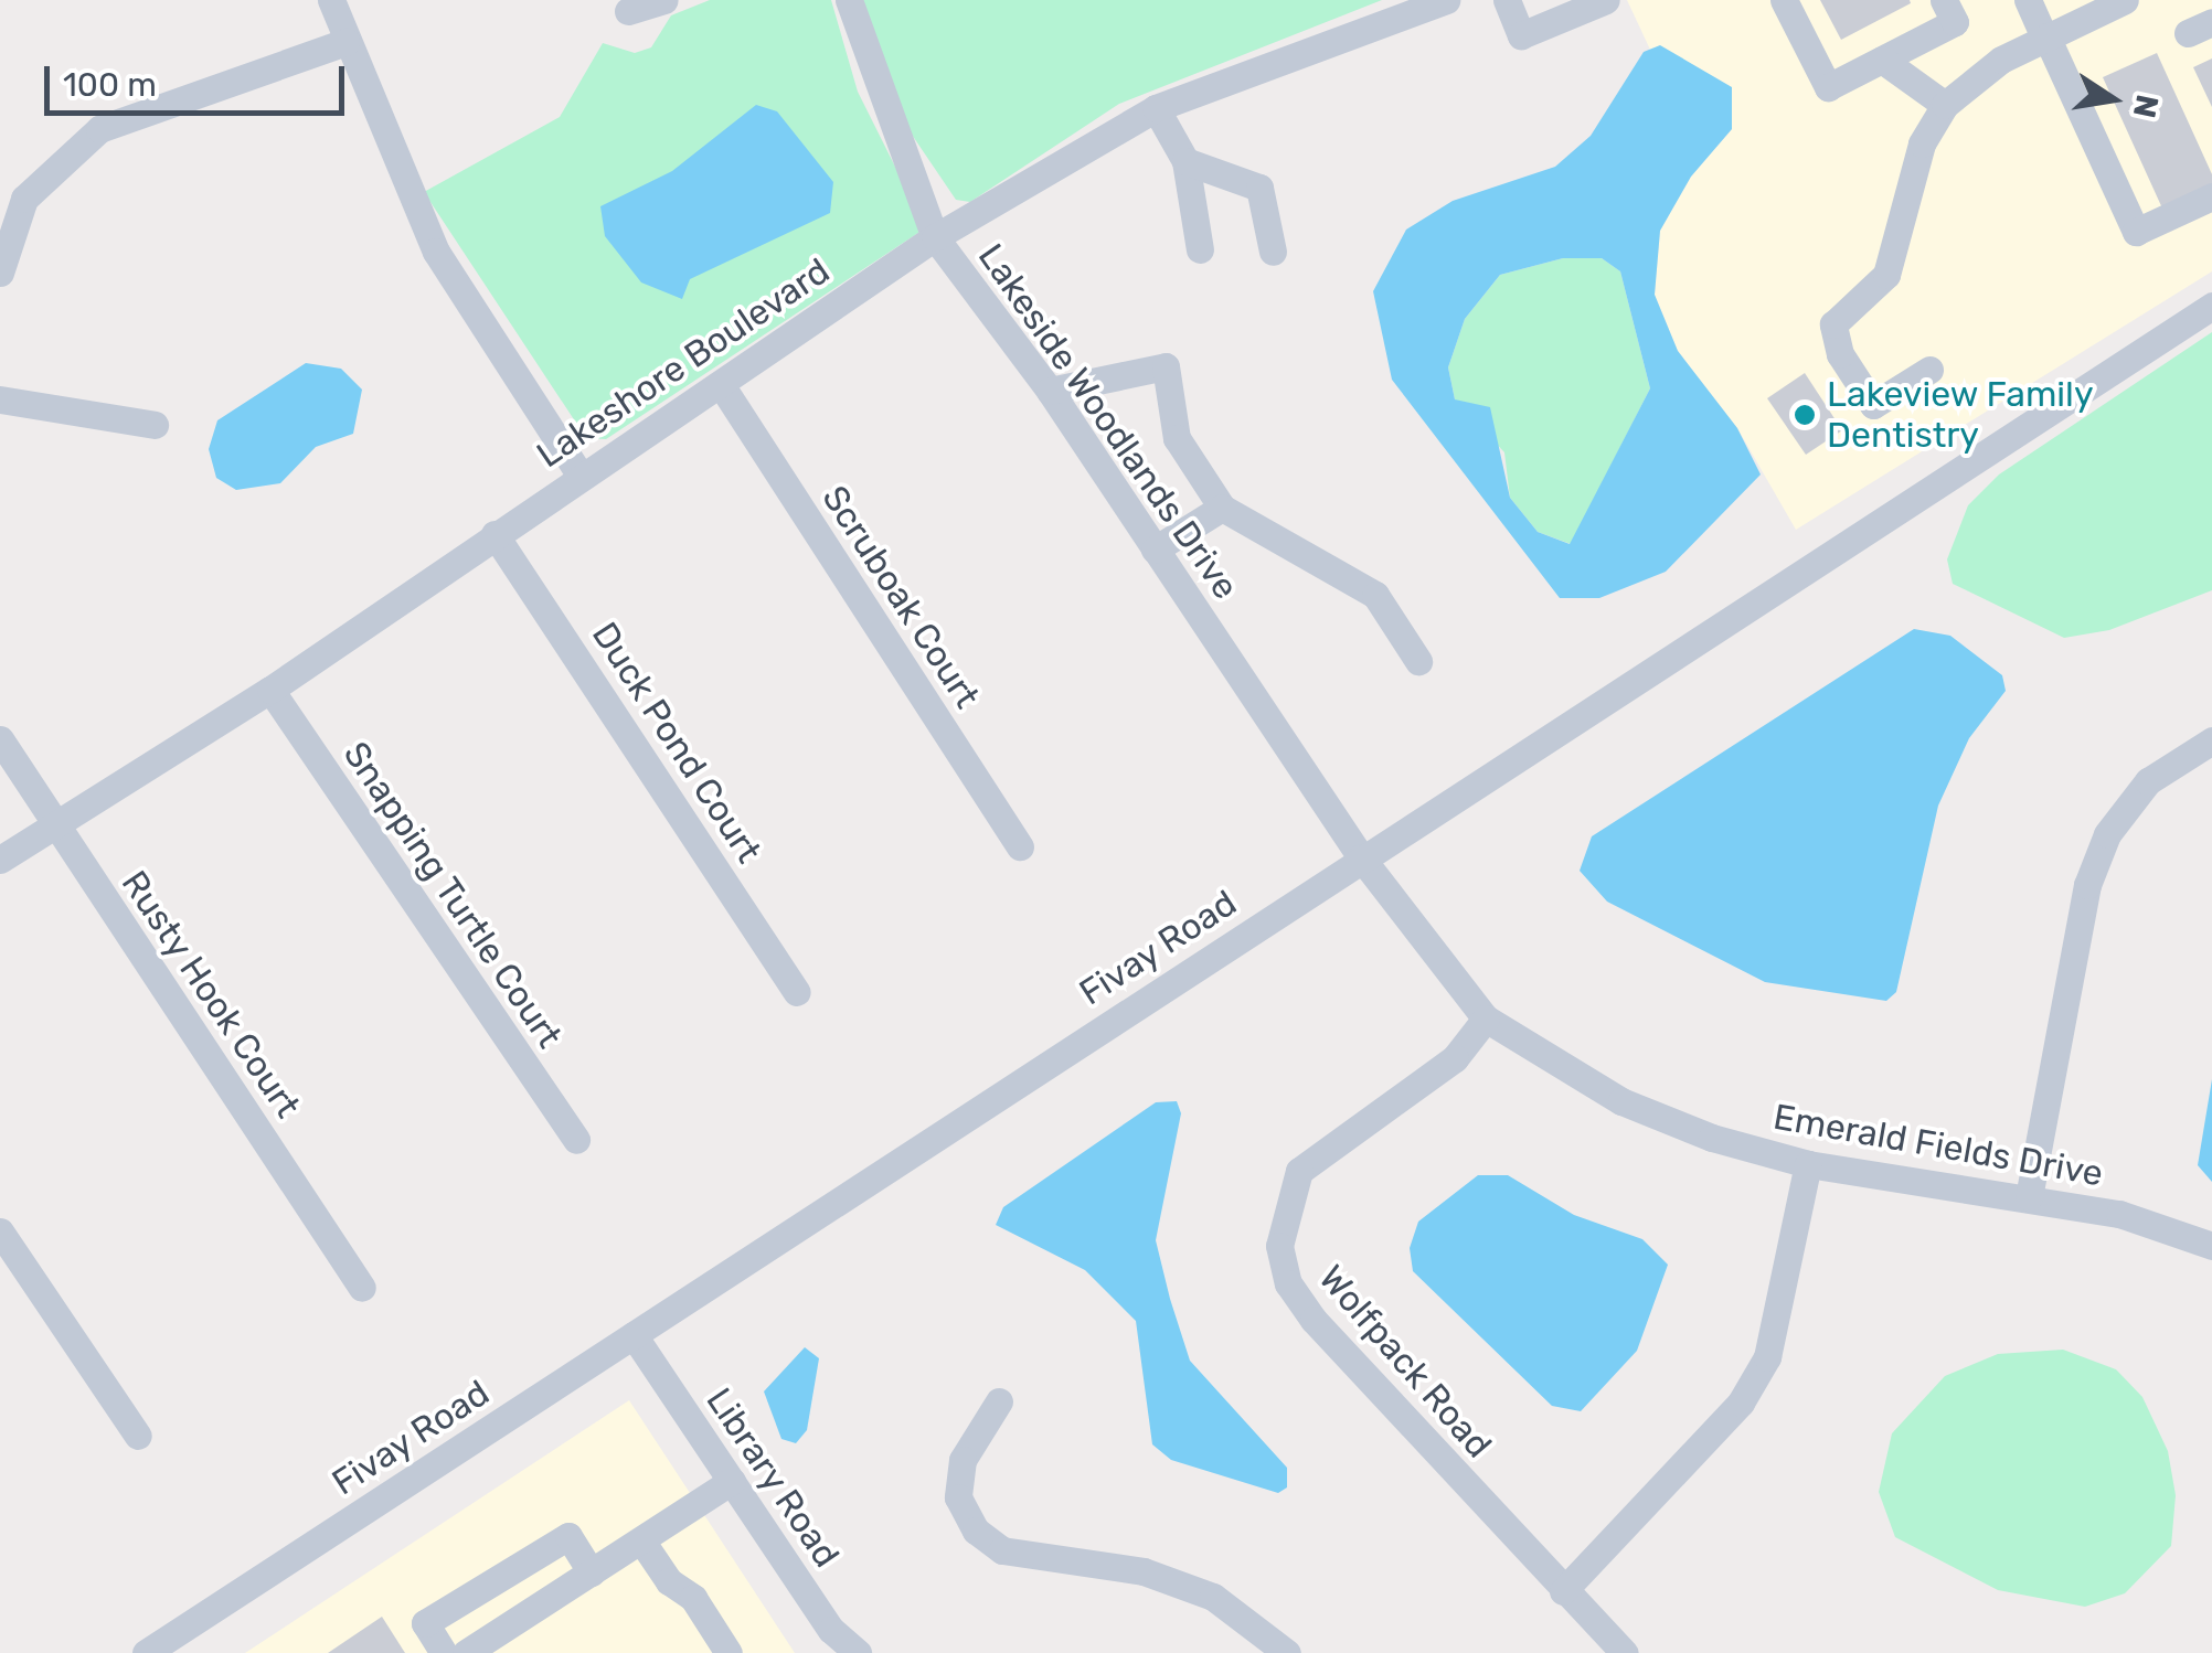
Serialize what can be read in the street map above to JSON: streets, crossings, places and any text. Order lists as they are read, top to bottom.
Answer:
{
  "streets": {
    "street": [
      "Lakeshore Boulevard",
      "Lakeside Woodlands Drive",
      "Scruboak Court",
      "Duck Pond Court",
      "Snapping Turtle Court",
      "Fivay Road",
      "Rusty Hook Court",
      "Emerald Fields Drive",
      "Wolfpack Road",
      "Library Road"
    ]
  },
  "crossings": [
    ["Lakeshore Boulevard", "Lakeside Woodlands Drive"],
    ["Lakeshore Boulevard", "Scruboak Court"],
    ["Lakeshore Boulevard", "Duck Pond Court"],
    ["Lakeshore Boulevard", "Snapping Turtle Court"],
    ["Lakeshore Boulevard", "Rusty Hook Court"],
    ["Lakeside Woodlands Drive", "Fivay Road"],
    ["Lakeside Woodlands Drive", "Emerald Fields Drive"],
    ["Fivay Road", "Emerald Fields Drive"],
    ["Fivay Road", "Library Road"],
    ["Emerald Fields Drive", "Wolfpack Road"]
  ],
  "places": ["Lakeview Family Dentistry"],
  "scale_bar": "100 m",
  "north": "right"
}
